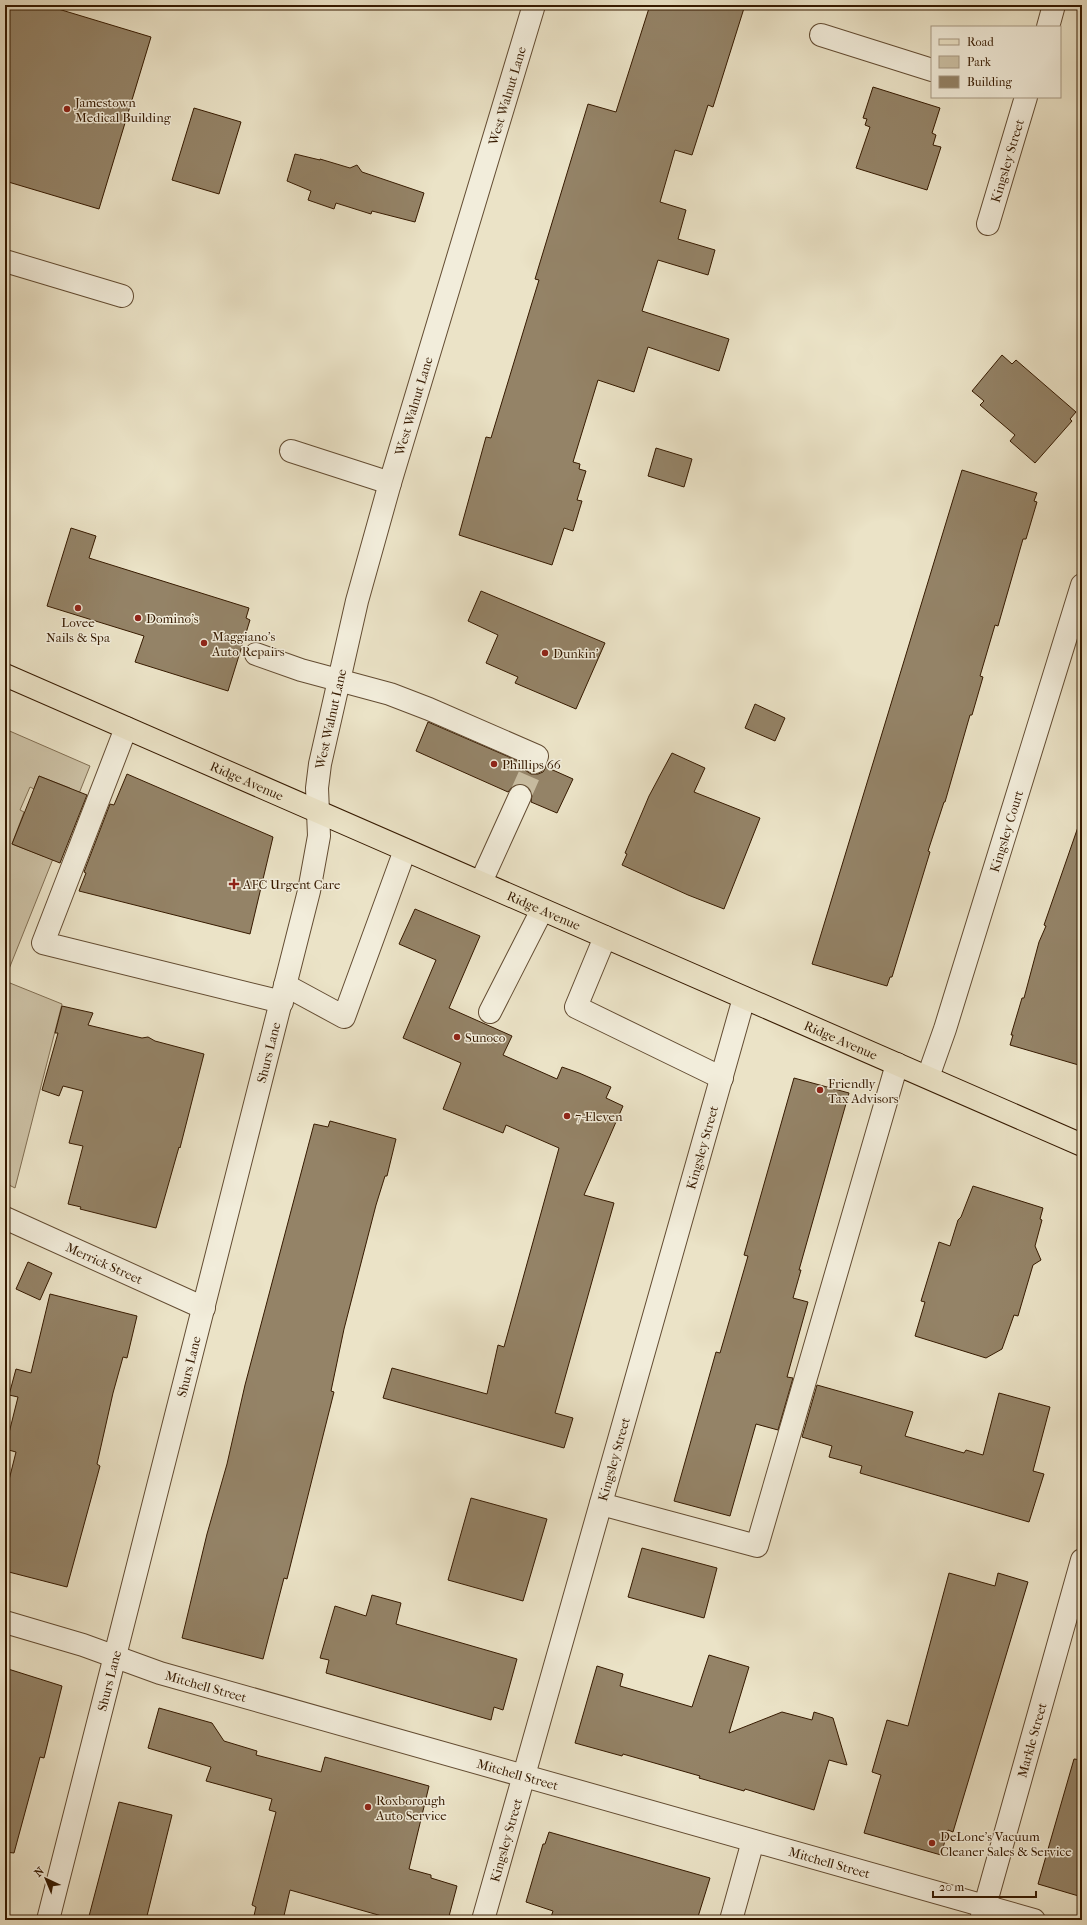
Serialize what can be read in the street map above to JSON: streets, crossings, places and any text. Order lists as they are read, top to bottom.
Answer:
{
  "streets": {
    "main road": ["Ridge Avenue"],
    "street": [
      "West Walnut Lane",
      "Kingsley Street",
      "Kingsley Court",
      "Shurs Lane",
      "Merrick Street",
      "Mitchell Street",
      "Markle Street"
    ]
  },
  "crossings": [
    ["West Walnut Lane", "Ridge Avenue"],
    ["West Walnut Lane", "Shurs Lane"],
    ["Kingsley Street", "Ridge Avenue"],
    ["Kingsley Street", "Mitchell Street"],
    ["Ridge Avenue", "Kingsley Court"],
    ["Ridge Avenue", "Shurs Lane"],
    ["Shurs Lane", "Merrick Street"],
    ["Shurs Lane", "Mitchell Street"],
    ["Mitchell Street", "Markle Street"]
  ],
  "places": {
    "other": [
      "Jamestown Medical Building",
      "Lovee Nails & Spa",
      "Domino's",
      "Maggiano's Auto Repairs",
      "Dunkin'",
      "Phillips 66",
      "Sunoco",
      "Friendly Tax Advisors",
      "7-Eleven",
      "Roxborough Auto Service",
      "DeLone's Vacuum Cleaner Sales & Service"
    ],
    "health": ["AFC Urgent Care"]
  },
  "legend": ["Road", "Park", "Building"],
  "scale_bar": "20 m",
  "north": "top left"
}
